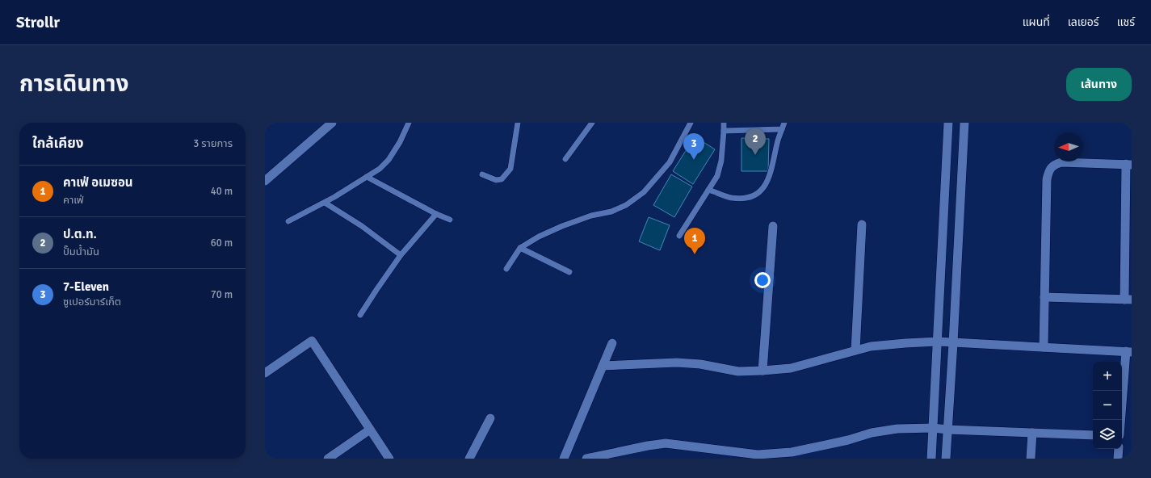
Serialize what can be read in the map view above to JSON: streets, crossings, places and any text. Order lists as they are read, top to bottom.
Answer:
{
  "north": "left",
  "page": {
    "header": "Strollr",
    "nav": ["แผนที่", "เลเยอร์", "แชร์"],
    "title": "การเดินทาง",
    "buttons": "เส้นทาง",
    "heading": ["ใกล้เคียง", "3 รายการ"],
    "pins": ["2", "3", "1"],
    "list": [
      {
        "mark": "1",
        "name": "คาเฟ่ อเมซอน",
        "note": "คาเฟ่",
        "value": "40 m"
      },
      {
        "mark": "2",
        "name": "ป.ต.ท.",
        "note": "ปั๊มน้ำมัน",
        "value": "60 m"
      },
      {
        "mark": "3",
        "name": "7-Eleven",
        "note": "ซูเปอร์มาร์เก็ต",
        "value": "70 m"
      }
    ],
    "map_buttons": ["+", "−"]
  }
}
